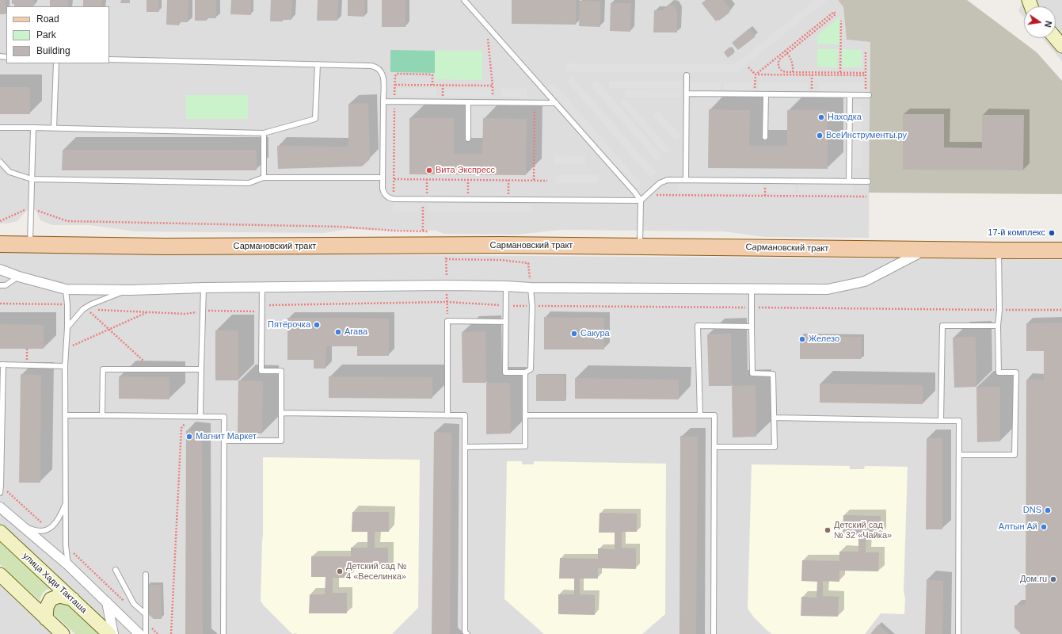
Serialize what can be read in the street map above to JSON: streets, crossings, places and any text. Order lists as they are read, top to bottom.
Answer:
{
  "streets": {
    "main road": ["Сармановский тракт", "улица Хади Такташа"]
  },
  "places": [
    "Находка",
    "ВсеИнструменты.ру",
    "Вита Экспресс",
    "17-й комплекс",
    "Пятёрочка",
    "Агава",
    "Сакура",
    "Железо",
    "Магнит Маркет",
    "DNS",
    "Алтын Ай",
    "Детский сад № 32 «Чайка»",
    "Детский сад № 4 «Веселинка»",
    "Дом.ru"
  ],
  "legend": ["Road", "Park", "Building"],
  "north": "right"
}
